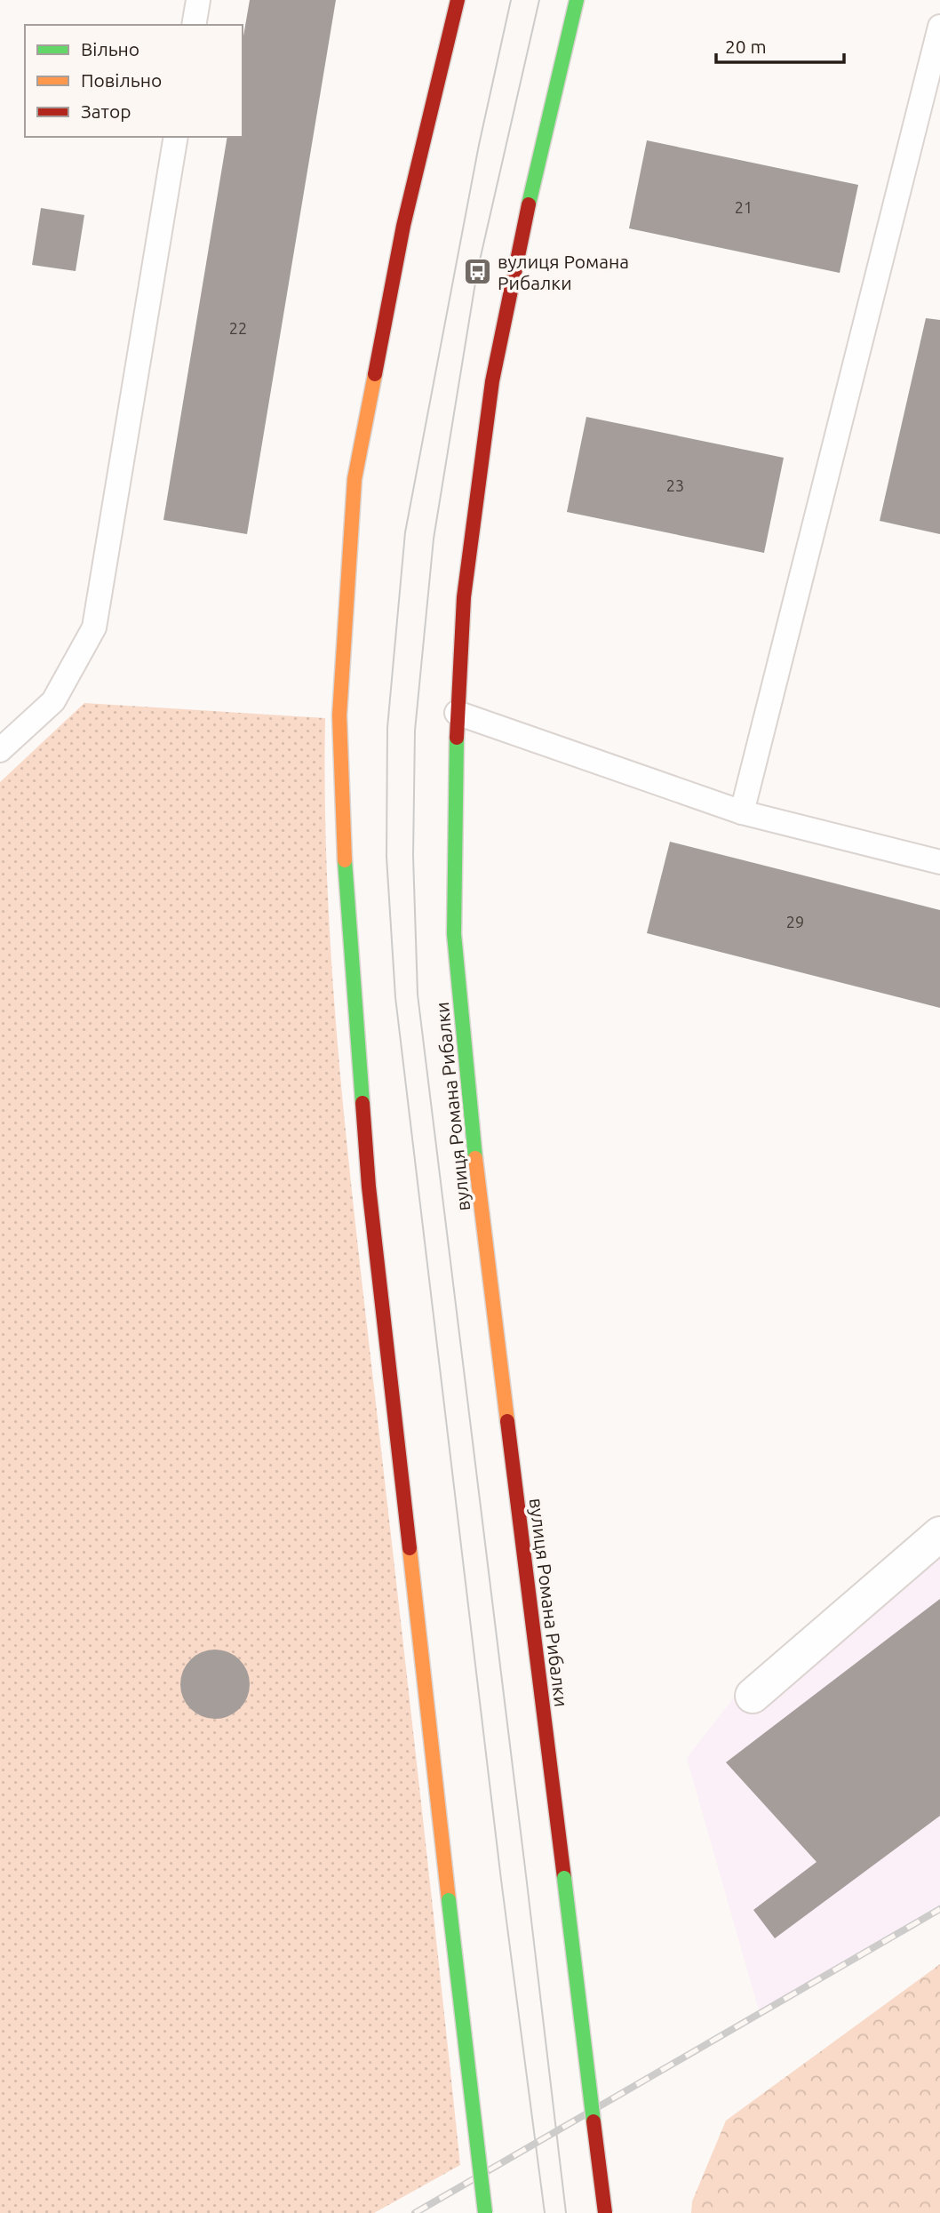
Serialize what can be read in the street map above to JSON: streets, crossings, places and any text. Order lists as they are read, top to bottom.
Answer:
{
  "streets": {
    "main road": ["вулиця Романа Рибалки"]
  },
  "places": {
    "bus stop": ["вулиця Романа Рибалки"]
  },
  "house_numbers": [
    "21",
    "22",
    "23",
    "29"
  ],
  "legend": ["Вільно", "Повільно", "Затор"],
  "scale_bar": "20 m"
}
